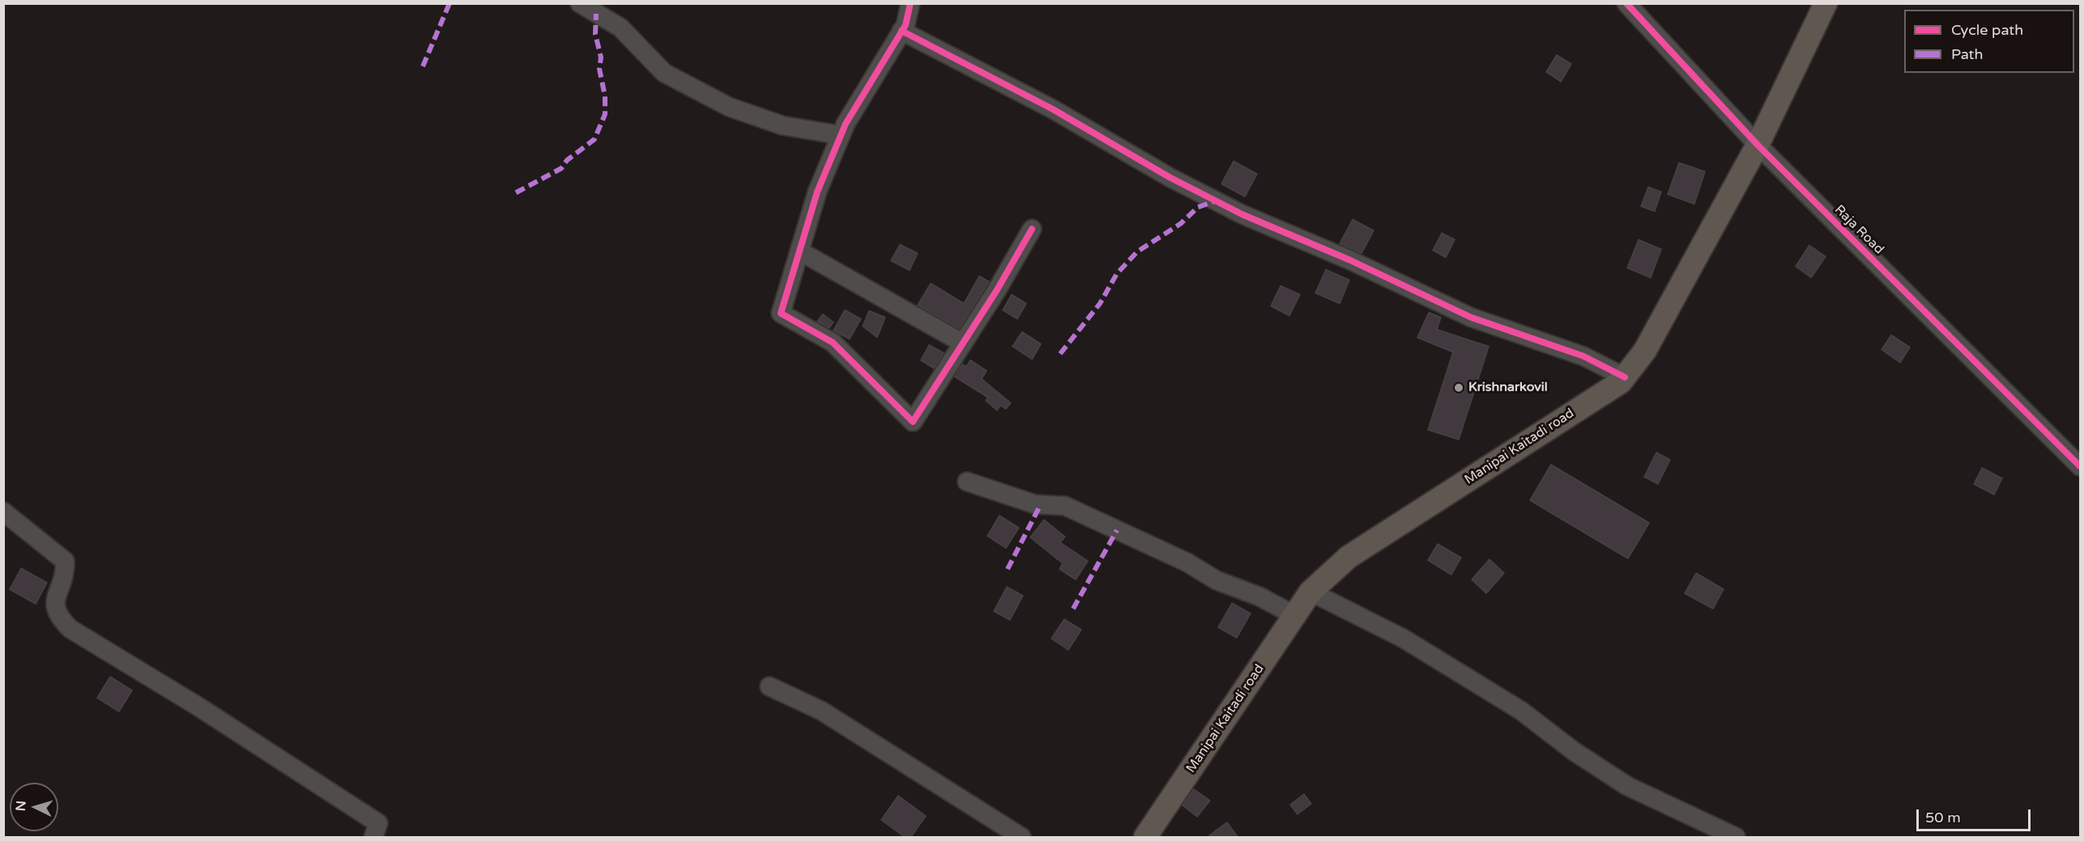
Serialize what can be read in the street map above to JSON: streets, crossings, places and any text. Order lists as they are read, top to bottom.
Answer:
{
  "streets": {
    "main road": ["Manipai Kaitadi road"],
    "street": ["Raja Road"]
  },
  "crossings": [
    ["Raja Road", "Manipai Kaitadi road"]
  ],
  "places": ["Krishnarkovil"],
  "legend": ["Cycle path", "Path"],
  "scale_bar": "50 m",
  "north": "left"
}
